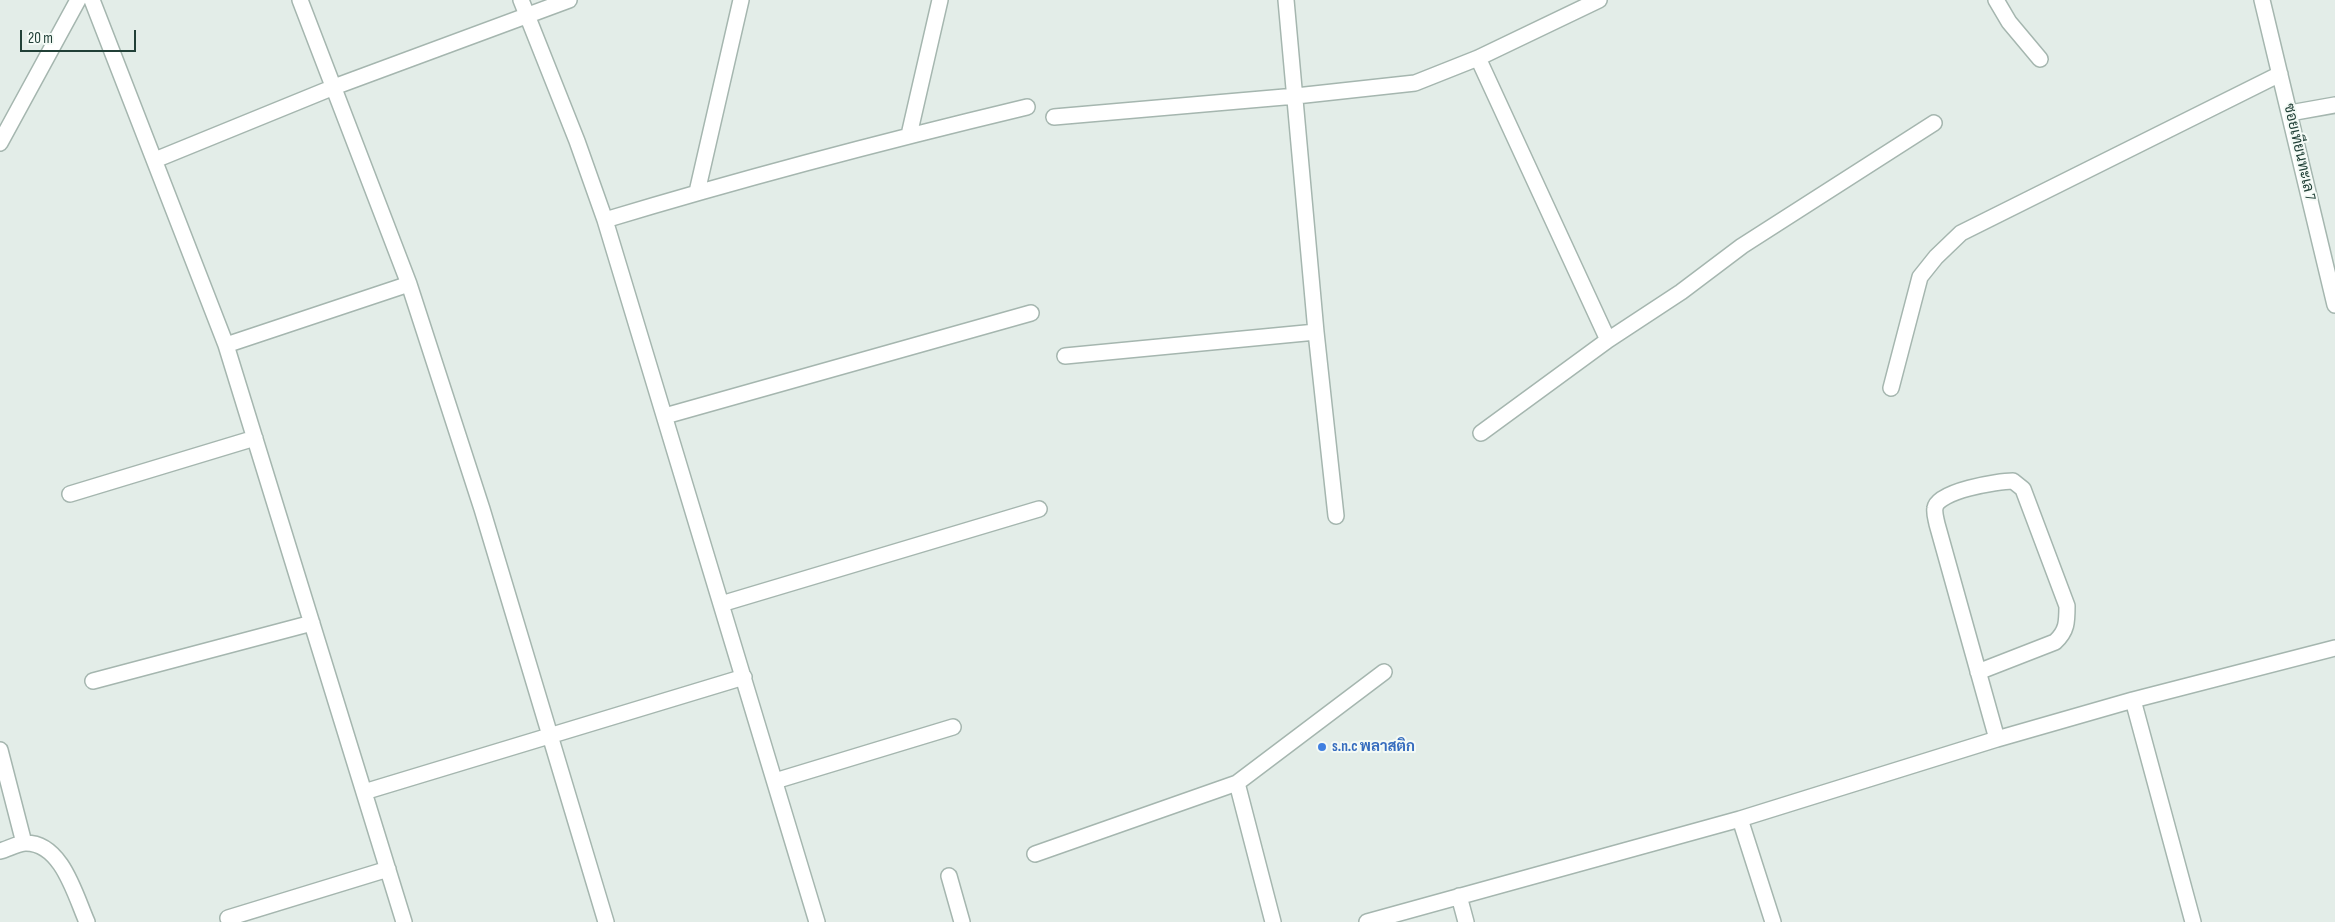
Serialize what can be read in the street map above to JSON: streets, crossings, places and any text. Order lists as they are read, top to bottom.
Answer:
{
  "streets": {
    "street": ["ซอยเทียนทะเล 7"]
  },
  "places": ["s.n.c พลาสติก"],
  "scale_bar": "20 m"
}
